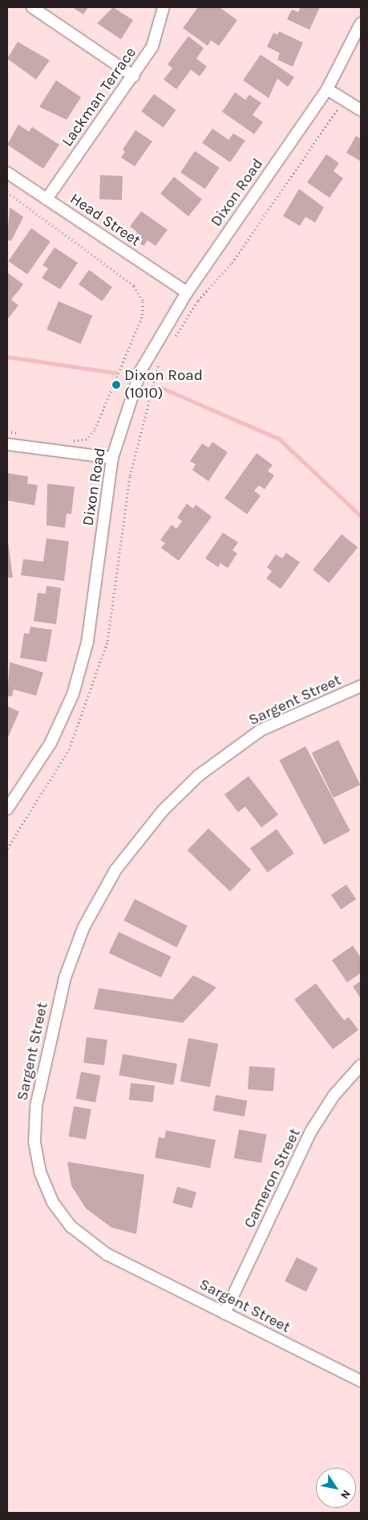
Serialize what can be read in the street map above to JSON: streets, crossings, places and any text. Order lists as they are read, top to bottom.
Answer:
{
  "streets": {
    "street": [
      "Lackman Terrace",
      "Dixon Road",
      "Head Street",
      "Sargent Street",
      "Cameron Street"
    ]
  },
  "crossings": [
    ["Lackman Terrace", "Head Street"],
    ["Dixon Road", "Head Street"],
    ["Sargent Street", "Cameron Street"]
  ],
  "places": ["Dixon Road (1010)"],
  "north": "bottom right"
}
